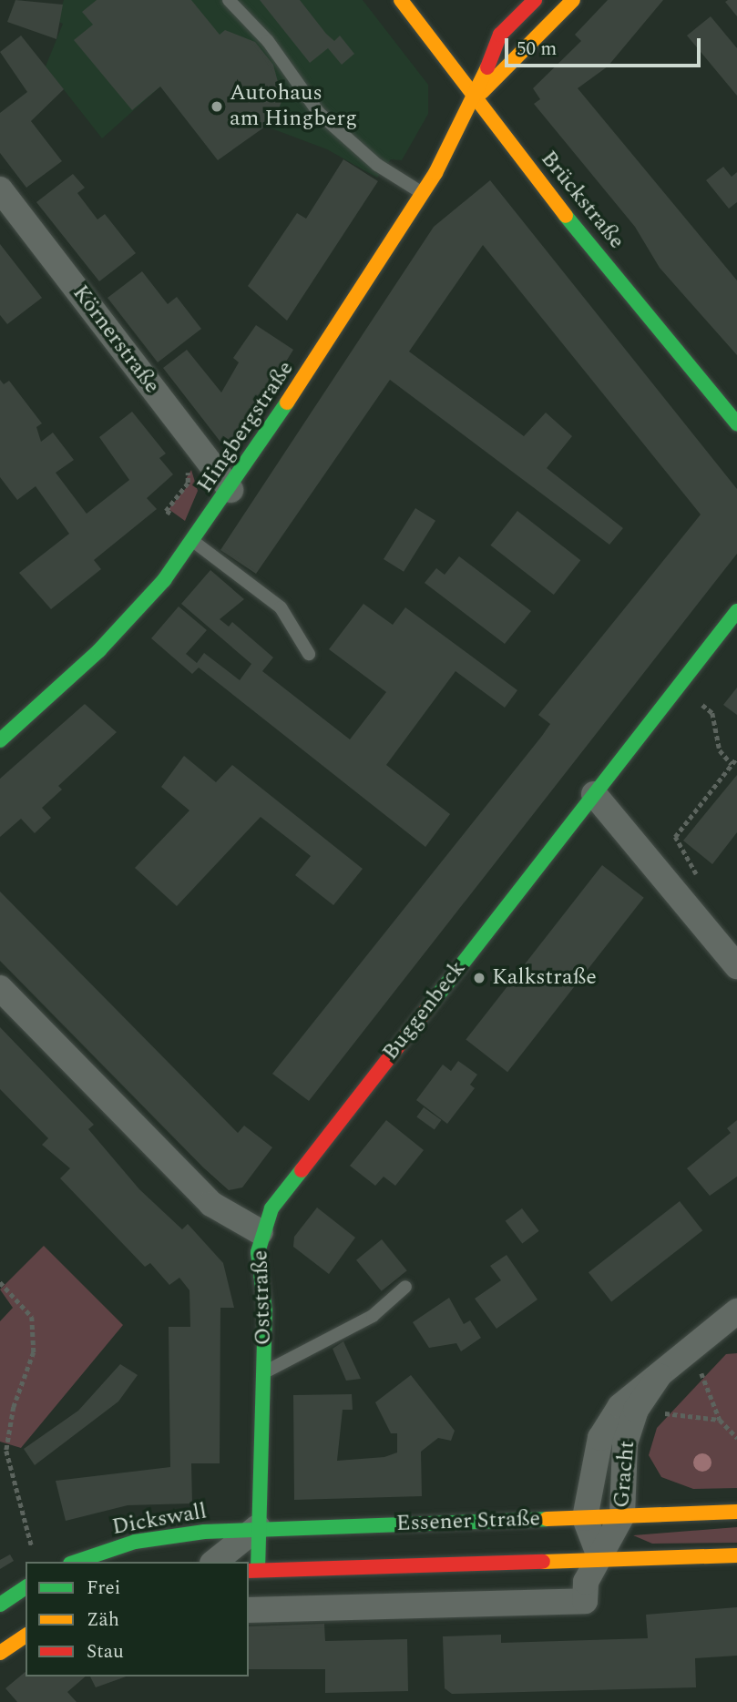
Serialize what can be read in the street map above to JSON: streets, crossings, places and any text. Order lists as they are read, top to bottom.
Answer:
{
  "streets": {
    "street": [
      "Brückstraße",
      "Körnerstraße",
      "Hingbergstraße",
      "Buggenbeck",
      "Oststraße",
      "Gracht",
      "Dickswall",
      "Essener Straße"
    ]
  },
  "crossings": [
    ["Brückstraße", "Hingbergstraße"],
    ["Körnerstraße", "Hingbergstraße"],
    ["Buggenbeck", "Oststraße"],
    ["Oststraße", "Dickswall"],
    ["Oststraße", "Essener Straße"],
    ["Gracht", "Essener Straße"],
    ["Dickswall", "Essener Straße"]
  ],
  "places": ["Autohaus am Hingberg", "Kalkstraße"],
  "legend": ["Frei", "Zäh", "Stau"],
  "scale_bar": "50 m"
}
